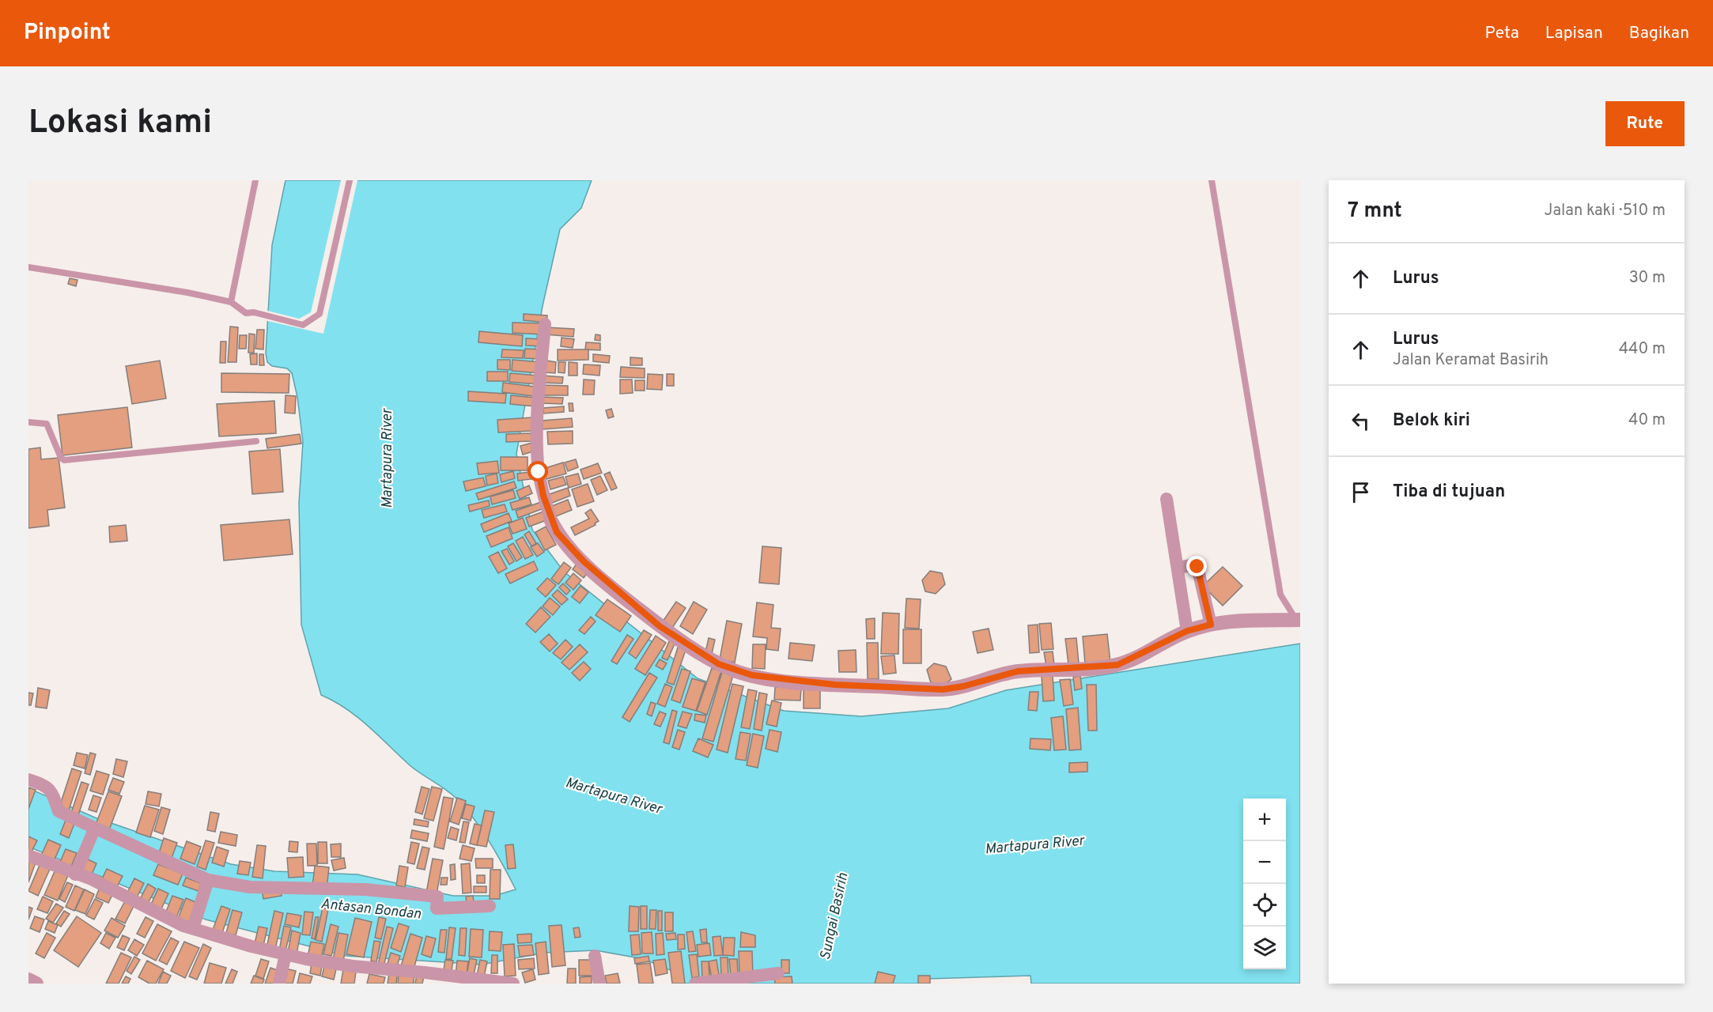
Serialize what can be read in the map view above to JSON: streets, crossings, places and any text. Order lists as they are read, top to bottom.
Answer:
{
  "water": ["Martapura River", "Antasan Bondan", "Sungai Basirih"],
  "page": {
    "header": "Pinpoint",
    "nav": ["Peta", "Lapisan", "Bagikan"],
    "buttons": "Rute",
    "title": "Lokasi kami",
    "heading": ["7 mnt", "Jalan kaki · 510 m"],
    "list": [
      ["Lurus", "30 m"],
      ["Lurus", "Jalan Keramat Basirih", "440 m"],
      ["Belok kiri", "40 m"],
      "Tiba di tujuan"
    ],
    "map_buttons": ["+", "−"]
  }
}
